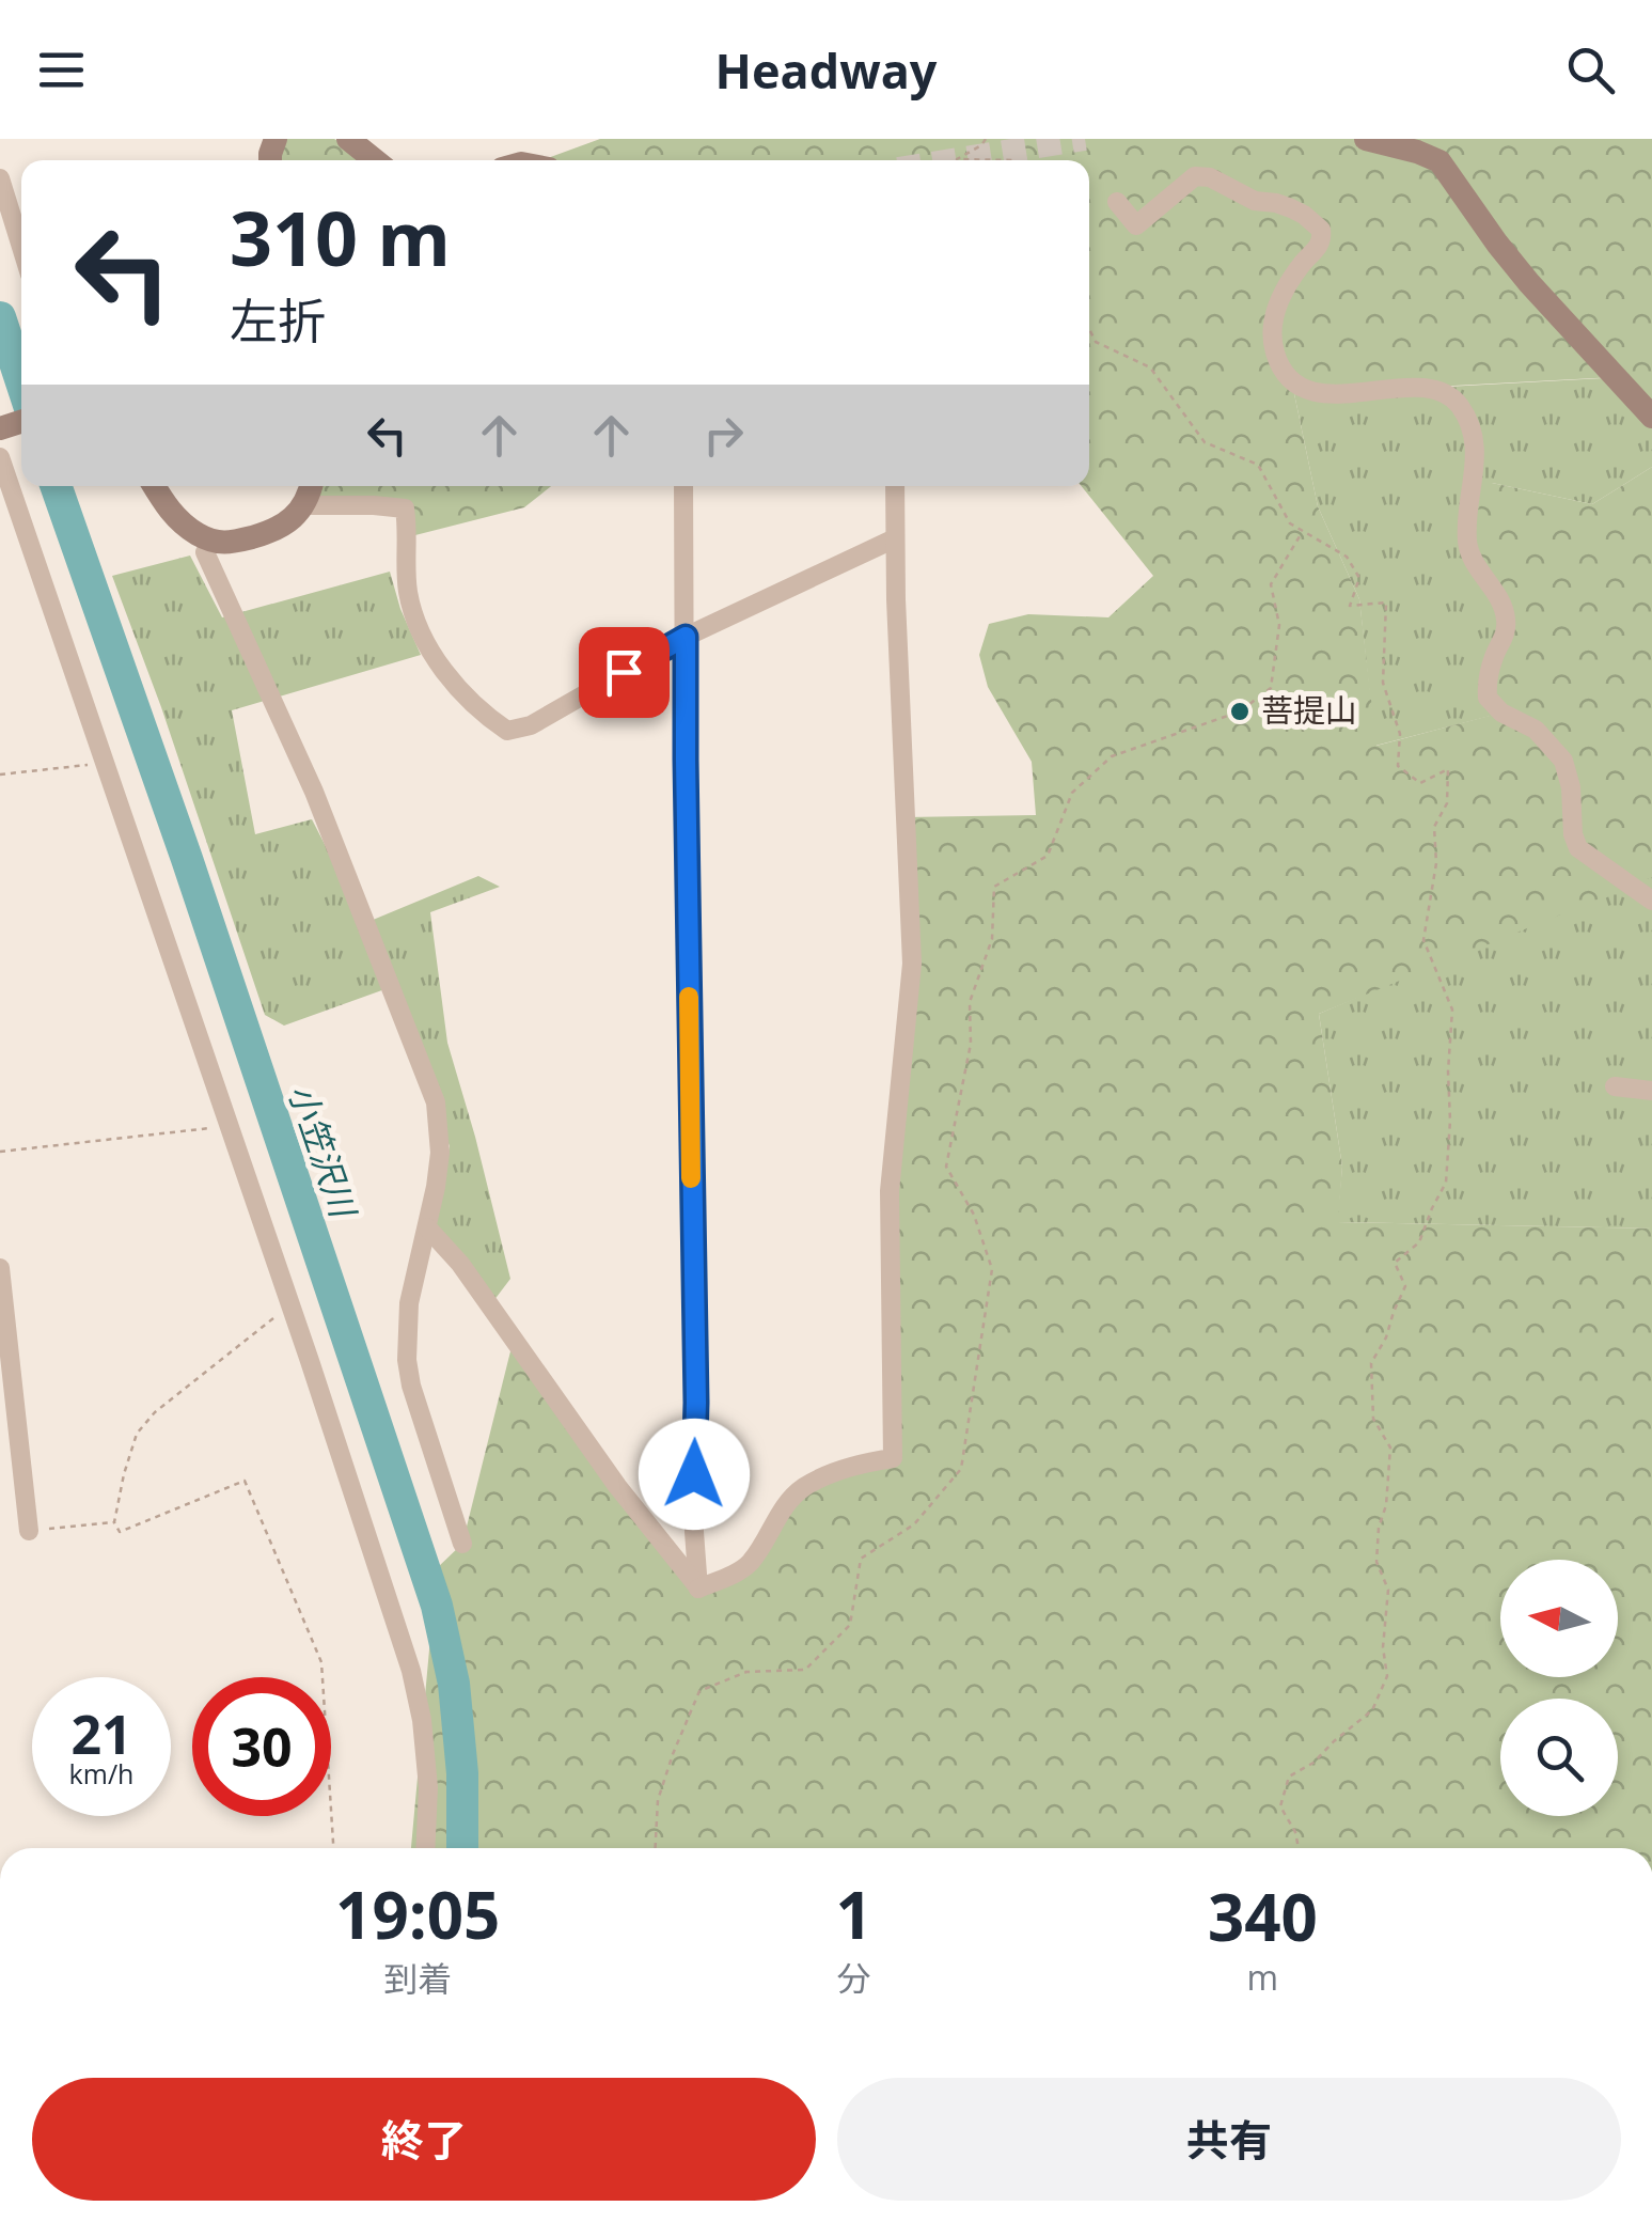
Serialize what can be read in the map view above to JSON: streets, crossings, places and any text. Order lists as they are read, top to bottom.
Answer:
{
  "water": ["小笠沢川"],
  "places": ["菩提山"],
  "north": "left",
  "page": {
    "header": "Headway",
    "turn": ["310 m", "左折"],
    "speed": "21 km/h",
    "limit": "30",
    "eta": [
      "19:05",
      "到着",
      "1",
      "分",
      "340",
      "m"
    ],
    "buttons": ["終了", "共有"]
  }
}
